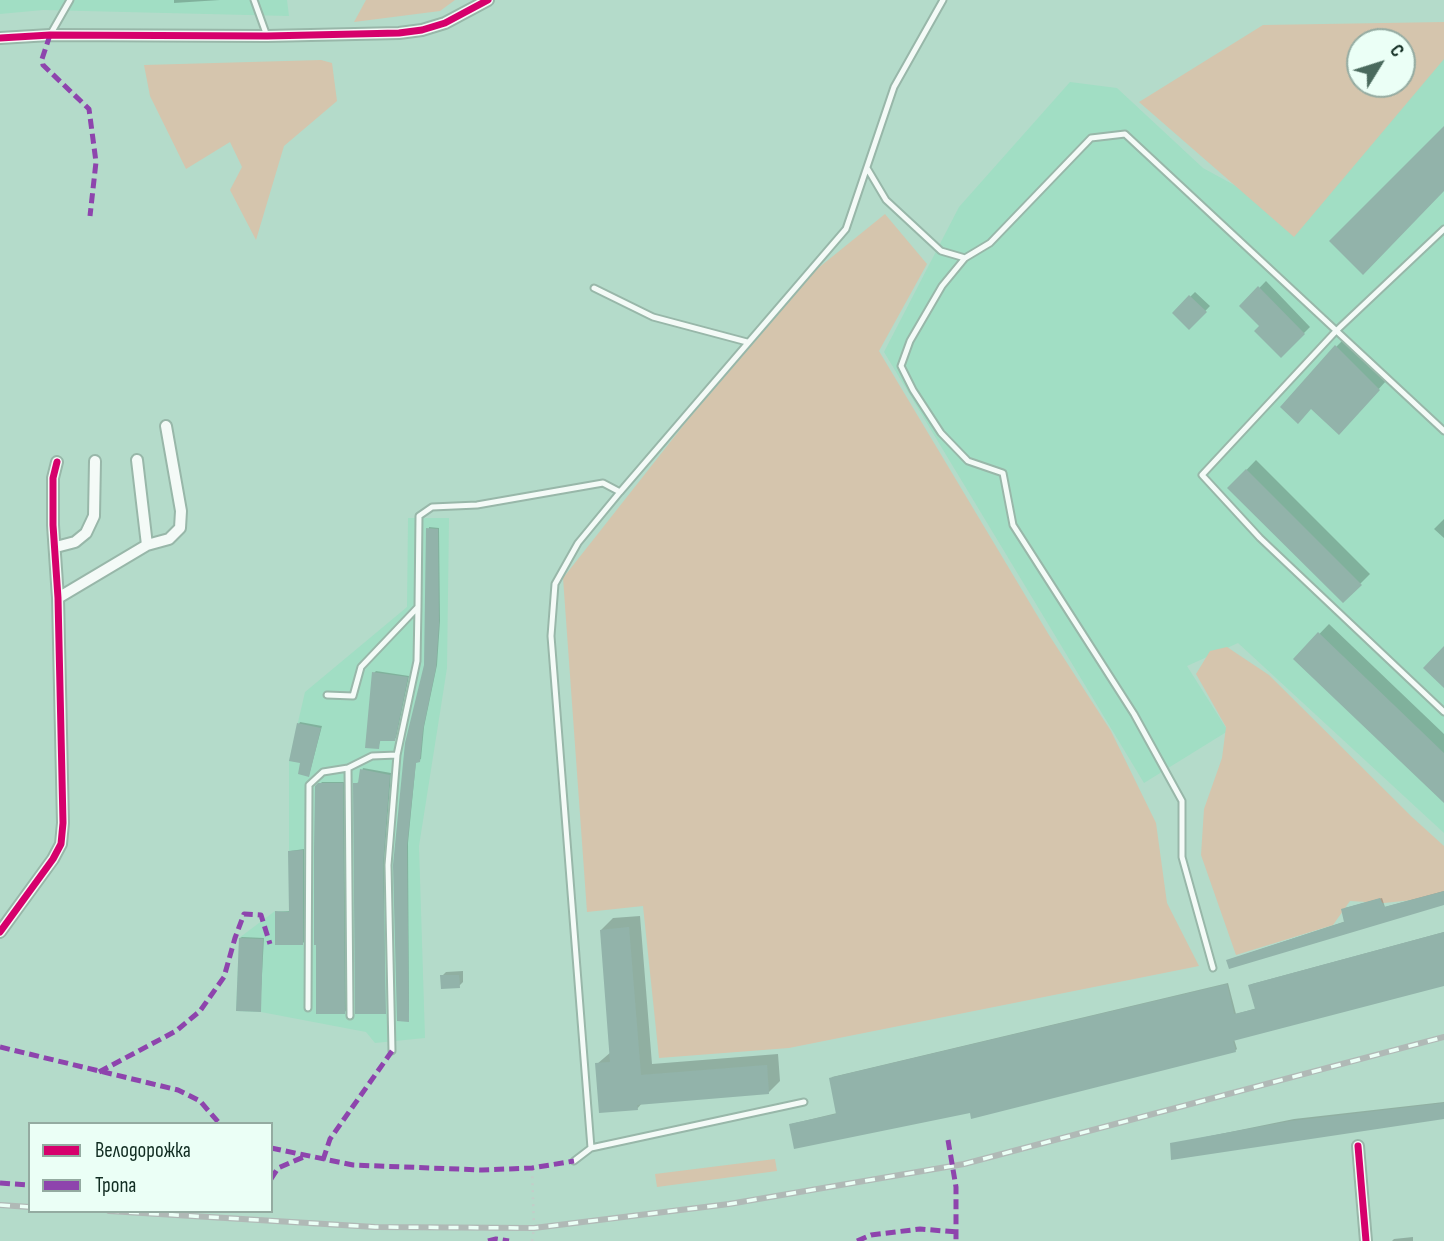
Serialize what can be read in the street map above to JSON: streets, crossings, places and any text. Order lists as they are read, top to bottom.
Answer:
{
  "legend": ["Велодорожка", "Тропа"],
  "north": "top right"
}
